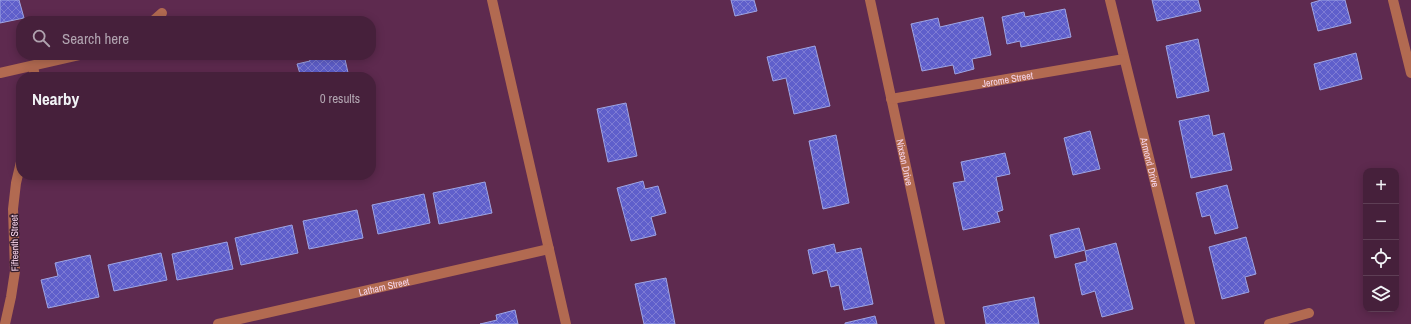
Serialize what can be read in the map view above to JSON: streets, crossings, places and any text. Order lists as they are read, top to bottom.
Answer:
{
  "streets": {
    "street": [
      "Jerome Street",
      "Nixson Drive",
      "Armond Drive",
      "Fifteenth Street",
      "Latham Street"
    ]
  },
  "crossings": [
    ["Jerome Street", "Nixson Drive"],
    ["Jerome Street", "Armond Drive"]
  ],
  "page": {
    "search": "Search here",
    "heading": ["Nearby", "0 results"],
    "map_buttons": ["+", "−"]
  }
}
